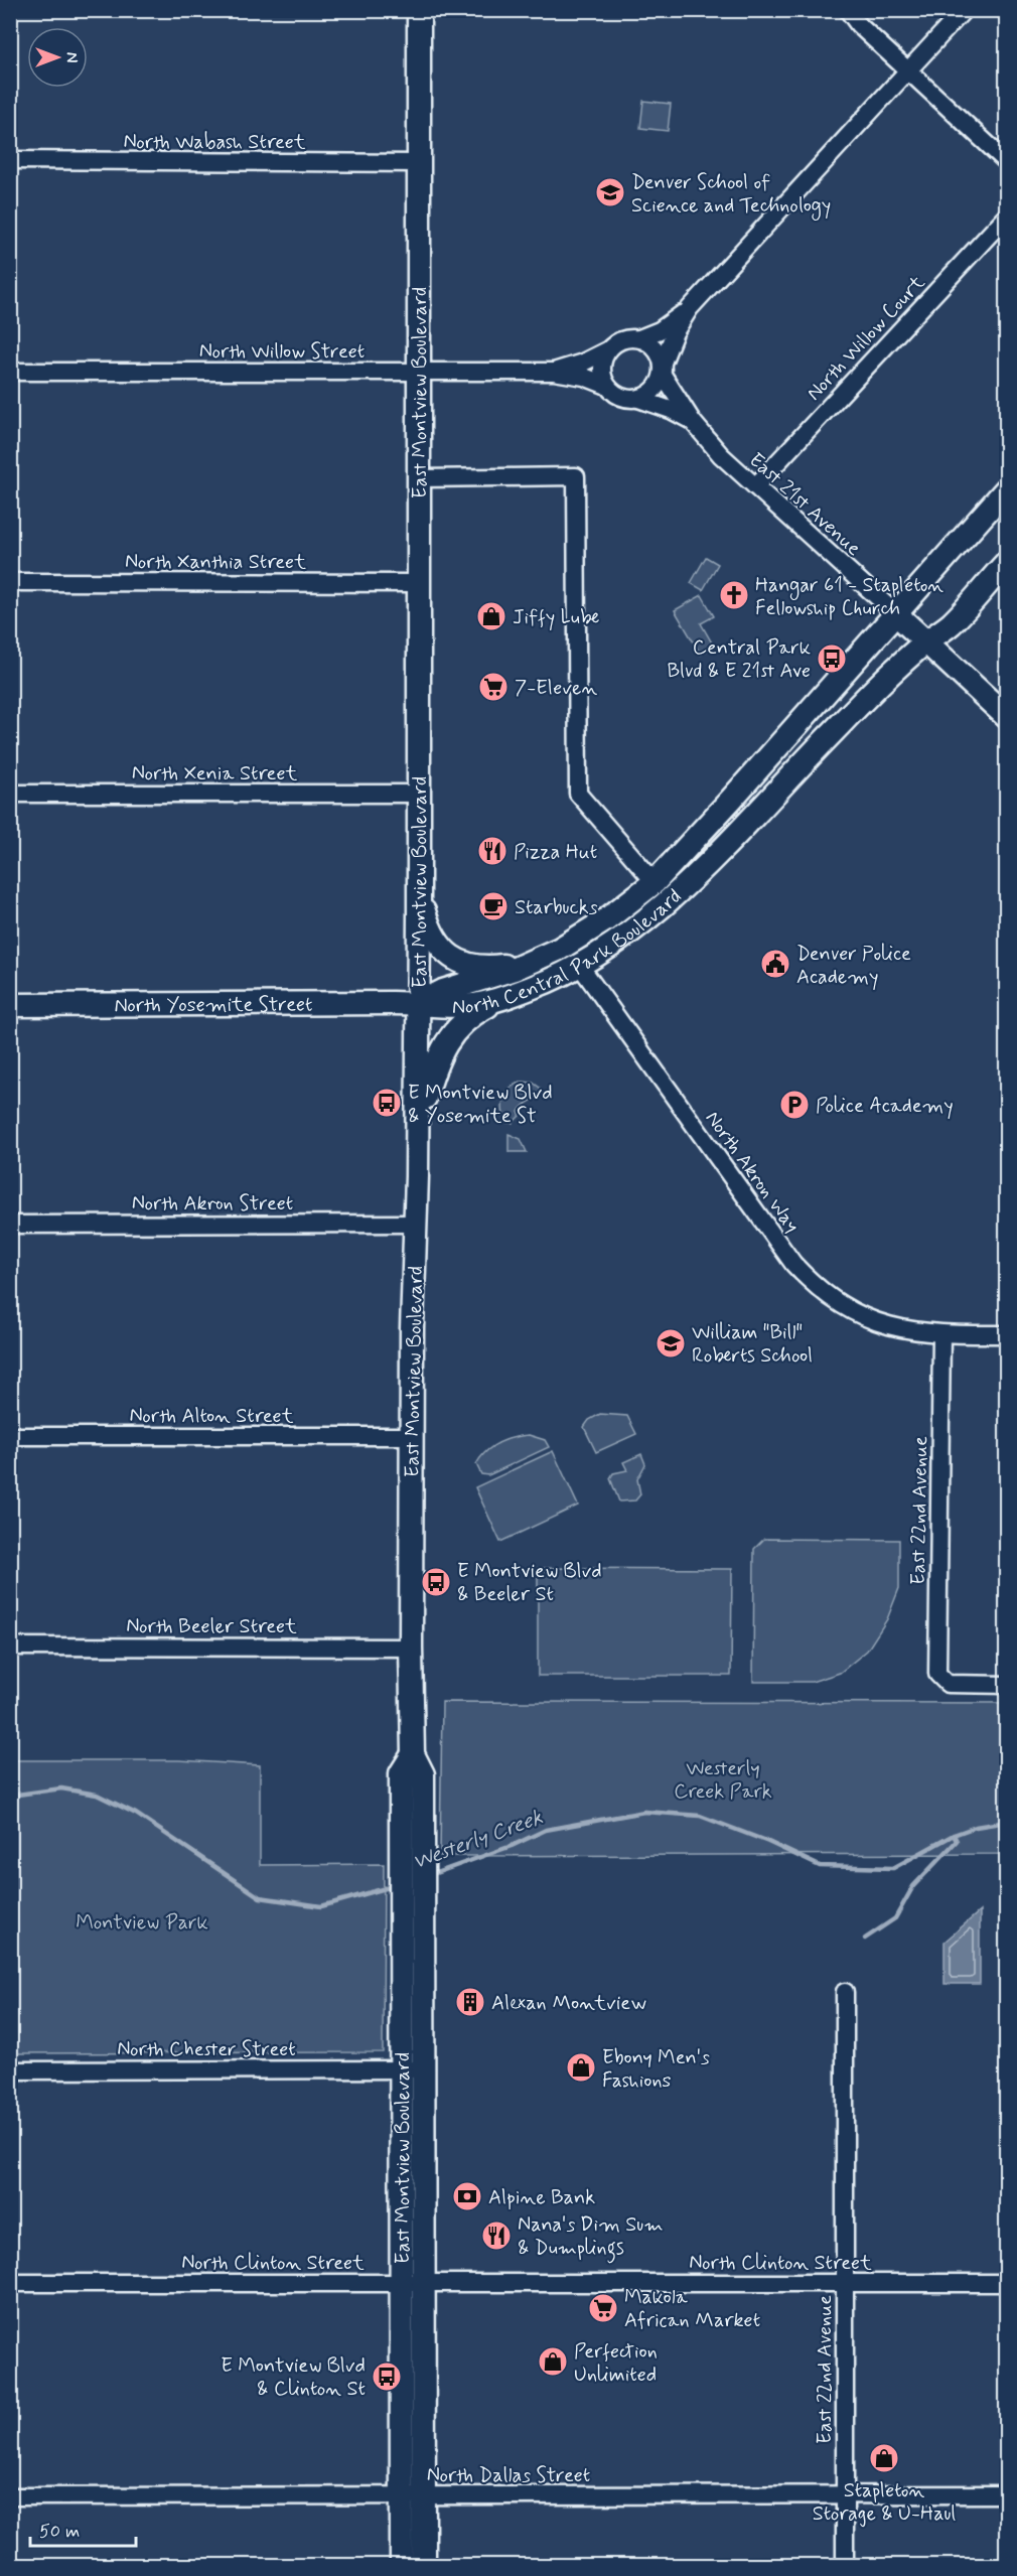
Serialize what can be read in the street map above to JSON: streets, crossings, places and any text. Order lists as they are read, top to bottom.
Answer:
{
  "streets": {
    "main road": ["East Montview Boulevard", "North Central Park Boulevard", "North Yosemite Street"],
    "street": [
      "North Wabash Street",
      "North Willow Court",
      "North Willow Street",
      "East 21st Avenue",
      "North Xanthia Street",
      "North Xenia Street",
      "North Akron Way",
      "North Akron Street",
      "North Alton Street",
      "East 22nd Avenue",
      "North Beeler Street",
      "North Chester Street",
      "North Clinton Street",
      "North Dallas Street"
    ]
  },
  "crossings": [
    ["North Wabash Street", "East Montview Boulevard"],
    ["North Willow Court", "East 21st Avenue"],
    ["North Willow Street", "East Montview Boulevard"],
    ["North Willow Street", "East 21st Avenue"],
    ["East Montview Boulevard", "North Xanthia Street"],
    ["East Montview Boulevard", "North Xenia Street"],
    ["East Montview Boulevard", "North Central Park Boulevard"],
    ["East Montview Boulevard", "North Yosemite Street"],
    ["East Montview Boulevard", "North Akron Street"],
    ["East Montview Boulevard", "North Alton Street"],
    ["East Montview Boulevard", "North Beeler Street"],
    ["East Montview Boulevard", "North Chester Street"],
    ["East Montview Boulevard", "North Clinton Street"],
    ["East Montview Boulevard", "North Dallas Street"],
    ["East 21st Avenue", "North Central Park Boulevard"],
    ["North Central Park Boulevard", "North Yosemite Street"],
    ["North Central Park Boulevard", "North Akron Way"],
    ["North Akron Way", "East 22nd Avenue"],
    ["East 22nd Avenue", "North Clinton Street"],
    ["East 22nd Avenue", "North Dallas Street"]
  ],
  "water": ["Westerly Creek"],
  "parks": ["Westerly Creek Park", "Montview Park"],
  "places": {
    "school or university": ["Denver School of Science and Technology", "William \"Bill\" Roberts School"],
    "church": ["Hangar 61 - Stapleton Fellowship Church"],
    "shop": [
      "Jiffy Lube",
      "Ebony Men's Fashions",
      "Perfection Unlimited",
      "Stapleton Storage & U-Haul"
    ],
    "bus stop": [
      "Central Park Blvd & E 21st Ave",
      "E Montview Blvd & Yosemite St",
      "E Montview Blvd & Beeler St",
      "E Montview Blvd & Clinton St"
    ],
    "supermarket": ["7-Eleven", "Makola African Market"],
    "restaurant": ["Pizza Hut", "Nana's Dim Sum & Dumplings"],
    "cafe": ["Starbucks"],
    "public building": ["Denver Police Academy"],
    "parking": ["Police Academy"],
    "building": ["Alexan Montview"],
    "bank": ["Alpine Bank"]
  },
  "scale_bar": "50 m",
  "north": "right"
}
